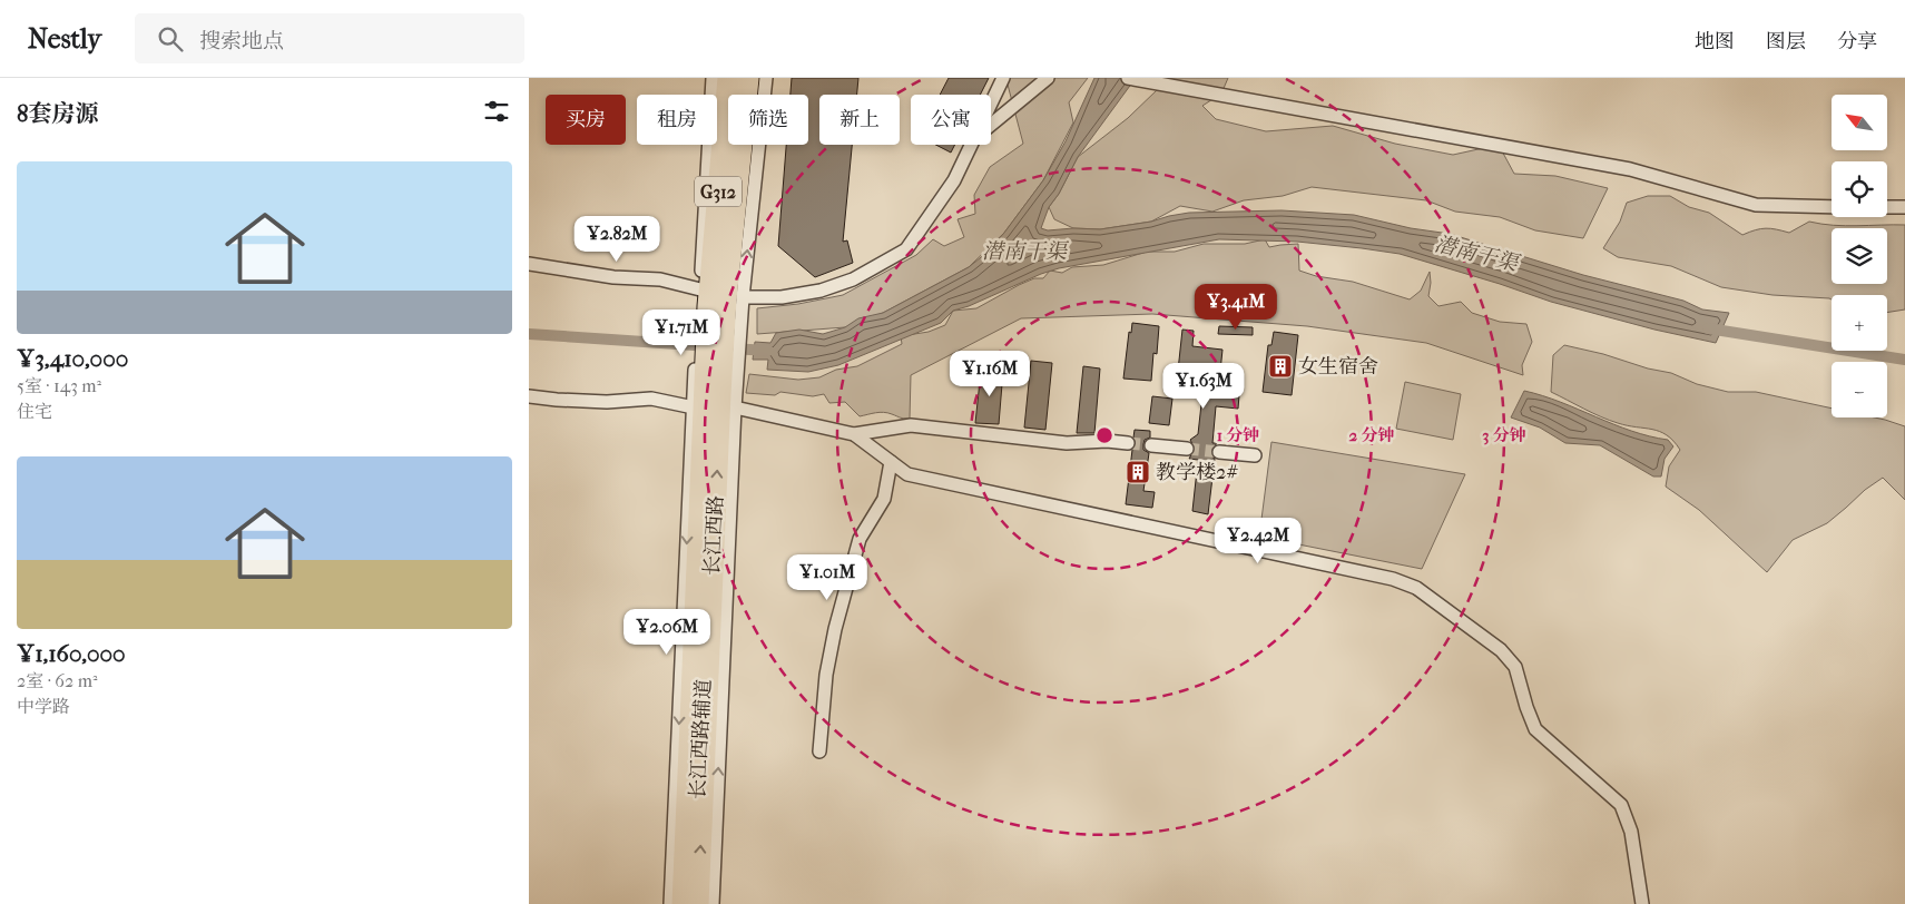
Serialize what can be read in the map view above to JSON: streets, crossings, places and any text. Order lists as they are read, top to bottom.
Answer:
{
  "streets": {
    "highway": ["G312", "长江西路"],
    "street": ["长江西路辅道"]
  },
  "crossings": [
    ["G312", "长江西路"],
    ["G312", "长江西路辅道"],
    ["长江西路", "长江西路辅道"]
  ],
  "water": ["潜南干渠"],
  "places": {
    "building": ["女生宿舍", "教学楼2#"]
  },
  "north": "top left",
  "page": {
    "header": "Nestly",
    "search": "搜索地点",
    "nav": ["地图", "图层", "分享"],
    "heading": "8套房源",
    "map_buttons": ["+", "−"],
    "chip": [
      "买房",
      "租房",
      "筛选",
      "新上",
      "公寓"
    ],
    "list": [
      {
        "name": "¥3,410,000",
        "note": "5室 · 143 m² · 住宅"
      },
      {
        "name": "¥1,160,000",
        "note": "2室 · 62 m² · 中学路"
      }
    ],
    "price": [
      "¥2.82M",
      "¥3.41M",
      "¥1.71M",
      "¥1.16M",
      "¥1.63M",
      "¥2.42M",
      "¥1.01M",
      "¥2.06M"
    ]
  },
  "rings": ["1 分钟", "2 分钟", "3 分钟"]
}
